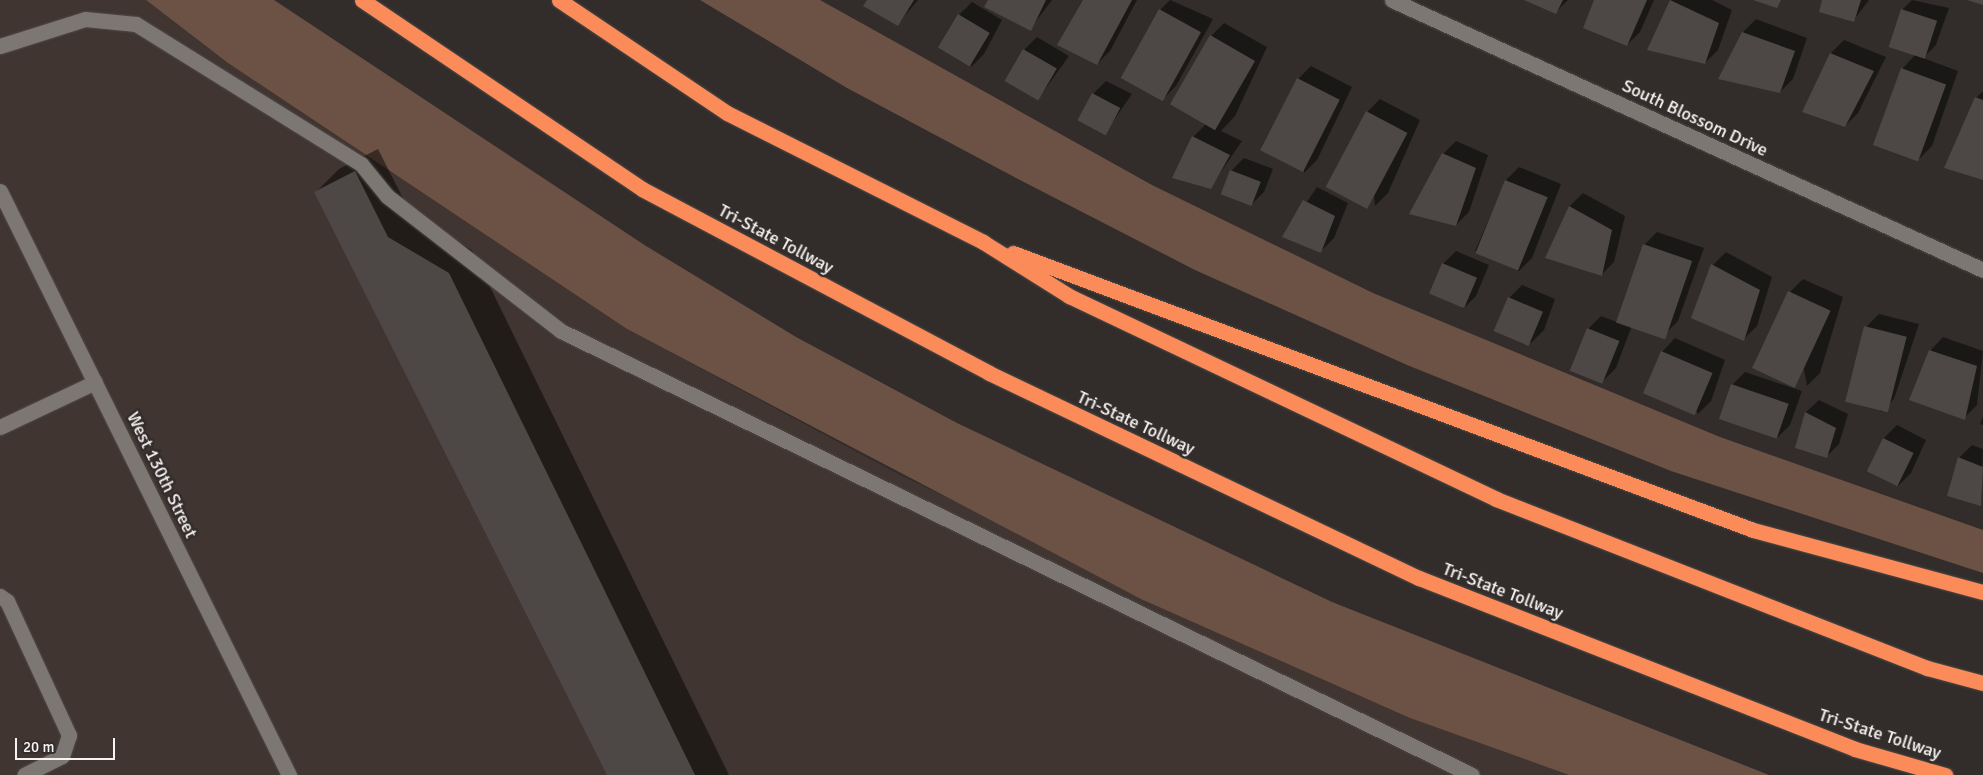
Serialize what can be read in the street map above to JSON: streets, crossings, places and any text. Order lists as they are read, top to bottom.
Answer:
{
  "streets": {
    "highway": ["Tri-State Tollway"],
    "street": ["South Blossom Drive", "West 130th Street"]
  },
  "scale_bar": "20 m"
}
